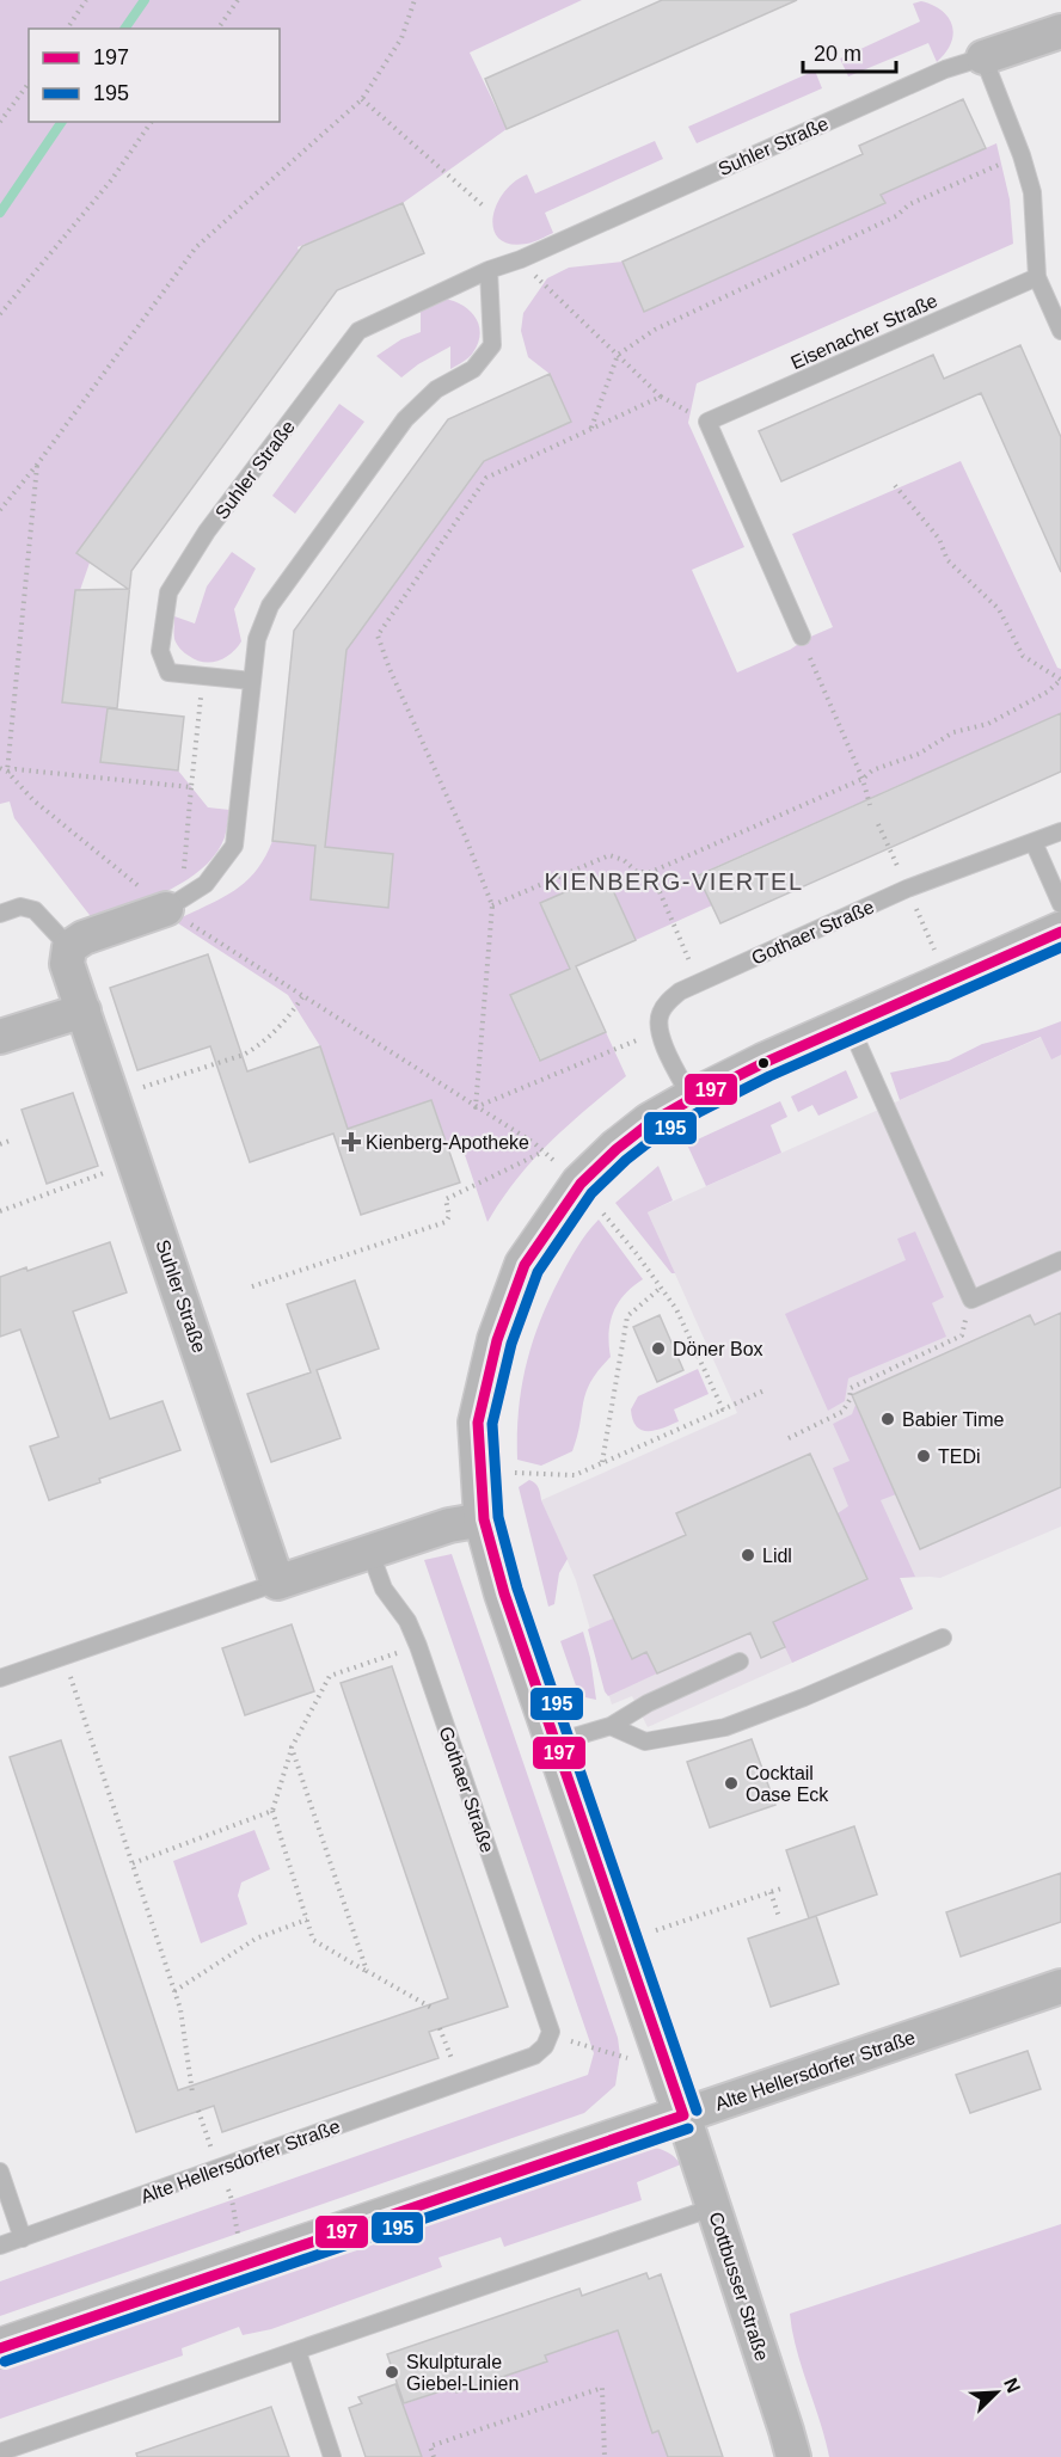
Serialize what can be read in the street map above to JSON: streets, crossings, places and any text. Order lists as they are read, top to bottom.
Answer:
{
  "streets": {
    "street": ["Suhler Straße", "Alte Hellersdorfer Straße", "Cottbusser Straße"],
    "lane": ["Eisenacher Straße", "Gothaer Straße"]
  },
  "crossings": [
    ["Gothaer Straße", "Alte Hellersdorfer Straße"],
    ["Alte Hellersdorfer Straße", "Cottbusser Straße"]
  ],
  "districts": ["KIENBERG-VIERTEL"],
  "places": {
    "health": ["Kienberg-Apotheke"],
    "other": [
      "Döner Box",
      "Babier Time",
      "TEDi",
      "Lidl",
      "Cocktail Oase Eck",
      "Skulpturale Giebel-Linien"
    ]
  },
  "lines": ["transit line 197", "transit line 195"],
  "legend": ["197", "195"],
  "scale_bar": "20 m",
  "north": "top right"
}
